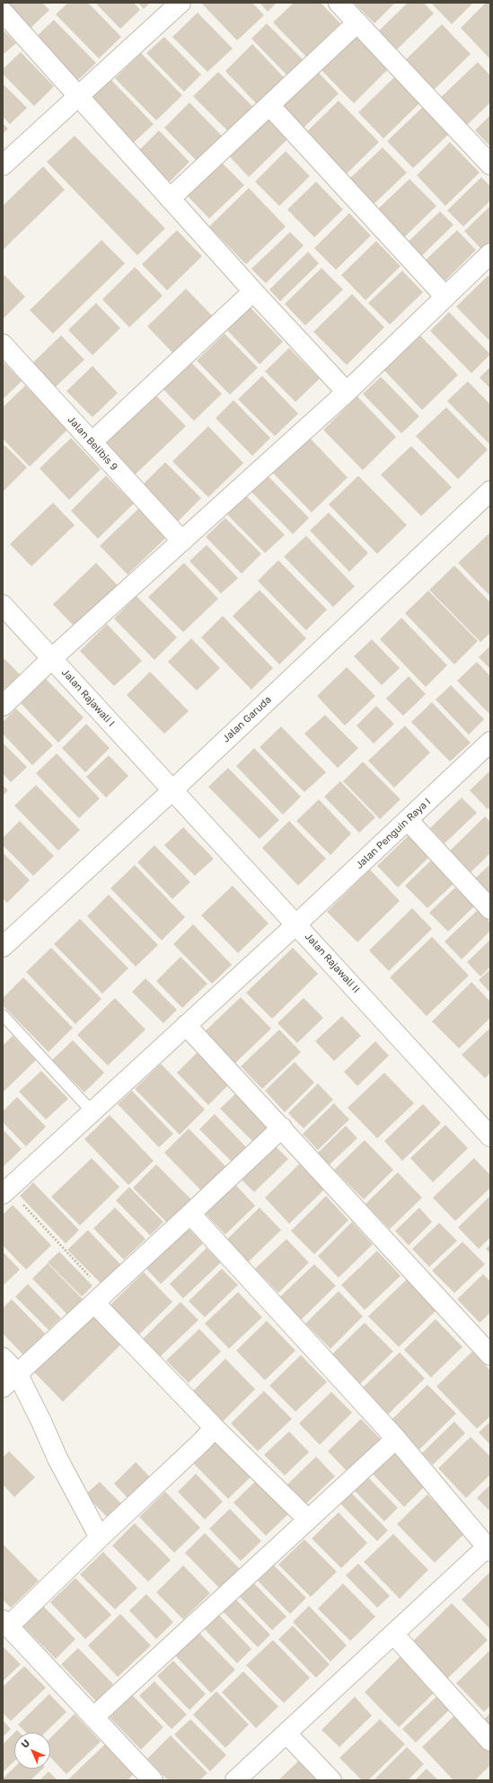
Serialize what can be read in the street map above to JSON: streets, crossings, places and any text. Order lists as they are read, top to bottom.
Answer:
{
  "streets": {
    "street": [
      "Jalan Belibis 9",
      "Jalan Rajawali I",
      "Jalan Garuda",
      "Jalan Penguin Raya I",
      "Jalan Rajawali II"
    ]
  },
  "crossings": [
    ["Jalan Rajawali I", "Jalan Garuda"],
    ["Jalan Rajawali I", "Jalan Rajawali II"],
    ["Jalan Garuda", "Jalan Rajawali II"],
    ["Jalan Penguin Raya I", "Jalan Rajawali II"]
  ],
  "north": "top left"
}
